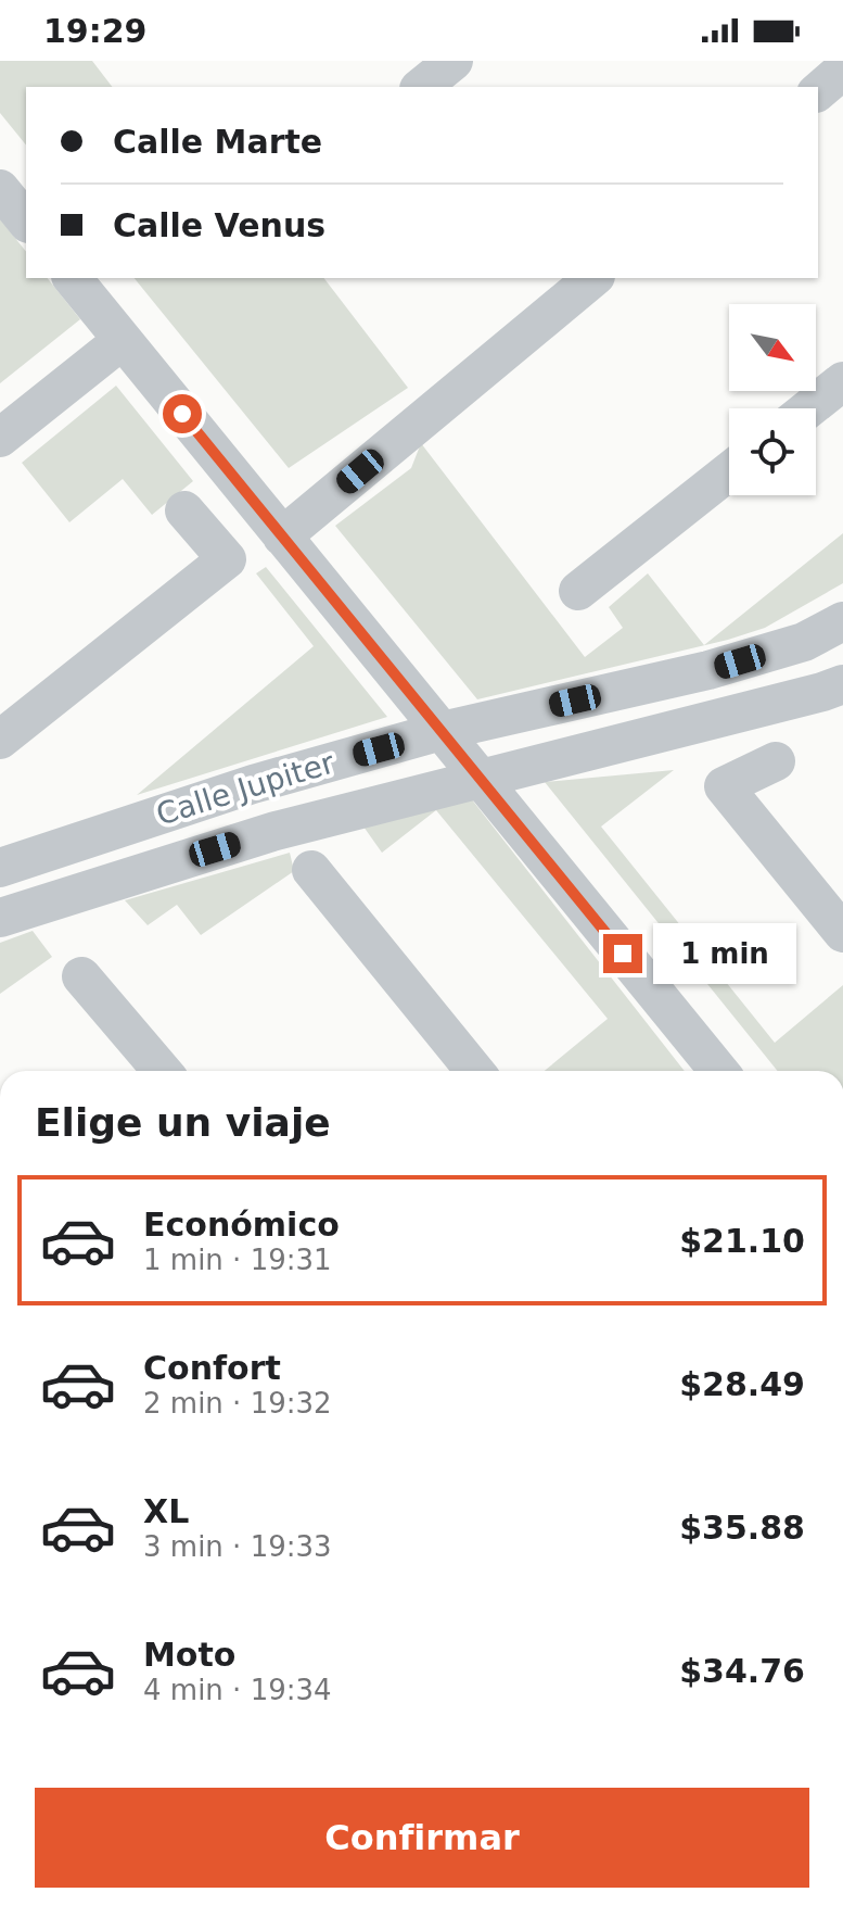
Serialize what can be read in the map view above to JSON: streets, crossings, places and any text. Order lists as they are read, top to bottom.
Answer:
{
  "streets": {
    "street": ["Calle Jupiter"]
  },
  "north": "bottom right",
  "page": {
    "status": "19:29",
    "banner": ["Calle Marte", "Calle Venus"],
    "bubble": "1 min",
    "heading": "Elige un viaje",
    "list": [
      {
        "name": "Económico",
        "note": "1 min · 19:31",
        "value": "$21.10"
      },
      {
        "name": "Confort",
        "note": "2 min · 19:32",
        "value": "$28.49"
      },
      {
        "name": "XL",
        "note": "3 min · 19:33",
        "value": "$35.88"
      },
      {
        "name": "Moto",
        "note": "4 min · 19:34",
        "value": "$34.76"
      }
    ],
    "buttons": "Confirmar"
  }
}
